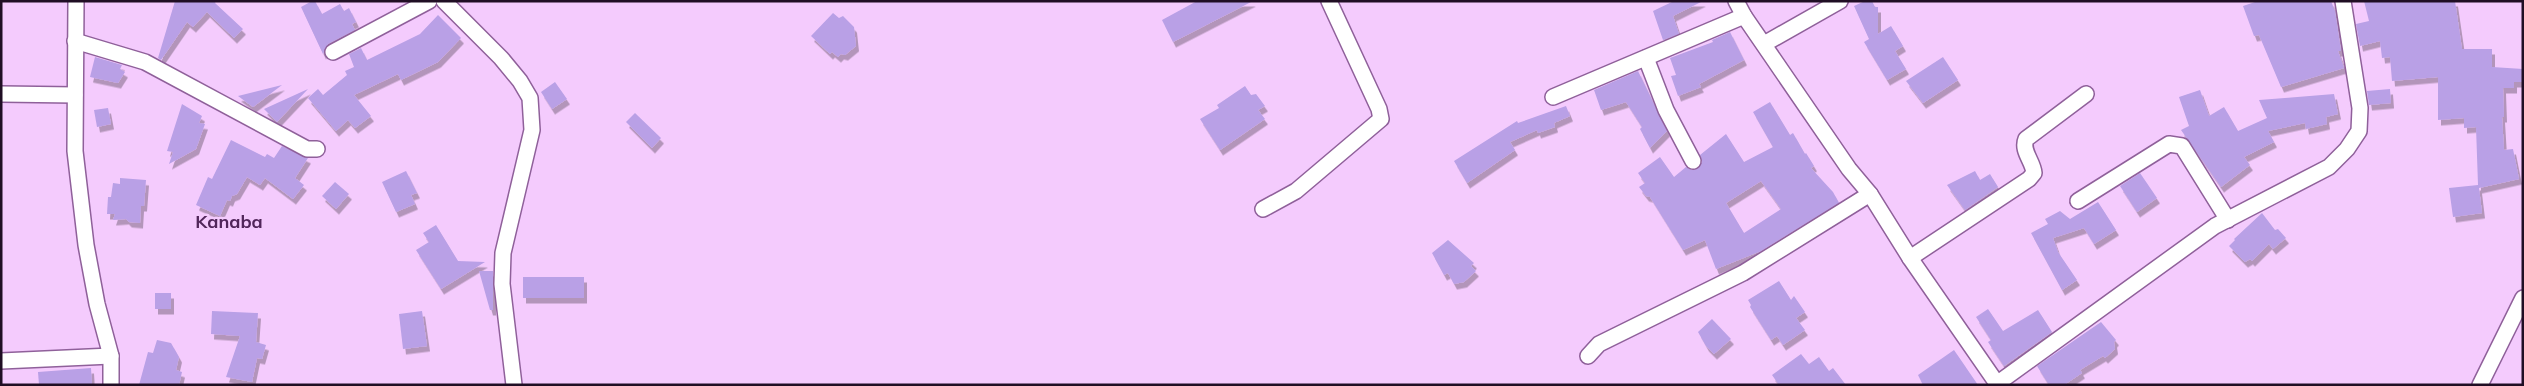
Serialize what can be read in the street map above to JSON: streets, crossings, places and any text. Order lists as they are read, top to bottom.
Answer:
{
  "districts": ["Kanaba"]
}
